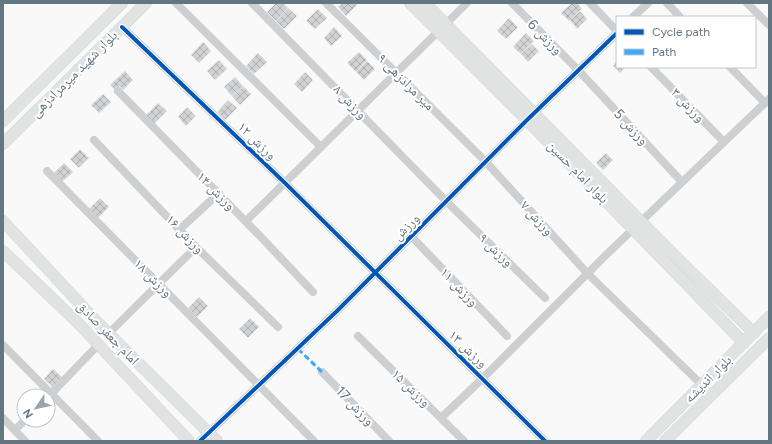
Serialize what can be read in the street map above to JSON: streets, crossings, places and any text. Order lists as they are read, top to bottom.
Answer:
{
  "streets": {
    "main road": [
      "بلوار شهید میرمرادزهی",
      "بلوار امام حسین",
      "امام جعفر صادق",
      "بلوار اندیشه"
    ],
    "street": [
      "ورزش 6",
      "میر مرادزهی ۹",
      "ورزش ۸",
      "ورزش ۳",
      "ورزش 5",
      "ورزش ۱۲",
      "ورزش ۱۴",
      "ورزش ۷",
      "ورزش",
      "ورزش ۱۶",
      "ورزش ۹",
      "ورزش ۱۸",
      "ورزش ۱۱",
      "ورزش ۱۳",
      "ورزش ۱۵",
      "ورزش 17"
    ]
  },
  "crossings": [
    ["ورزش 6", "ورزش 5"],
    ["ورزش 6", "ورزش"],
    ["بلوار شهید میرمرادزهی", "ورزش ۱۲"],
    ["میر مرادزهی ۹", "ورزش ۷"],
    ["میر مرادزهی ۹", "ورزش"],
    ["ورزش ۸", "ورزش"],
    ["ورزش ۸", "ورزش ۹"],
    ["ورزش 5", "ورزش"],
    ["ورزش ۱۲", "ورزش"],
    ["ورزش ۱۲", "ورزش ۱۳"],
    ["بلوار امام حسین", "ورزش"],
    ["بلوار امام حسین", "بلوار اندیشه"],
    ["ورزش ۷", "ورزش"],
    ["ورزش ۷", "بلوار اندیشه"],
    ["ورزش", "ورزش ۹"],
    ["ورزش", "ورزش ۱۸"],
    ["ورزش", "ورزش ۱۱"],
    ["ورزش", "امام جعفر صادق"],
    ["ورزش", "ورزش ۱۳"]
  ],
  "legend": ["Cycle path", "Path"],
  "north": "bottom left"
}
